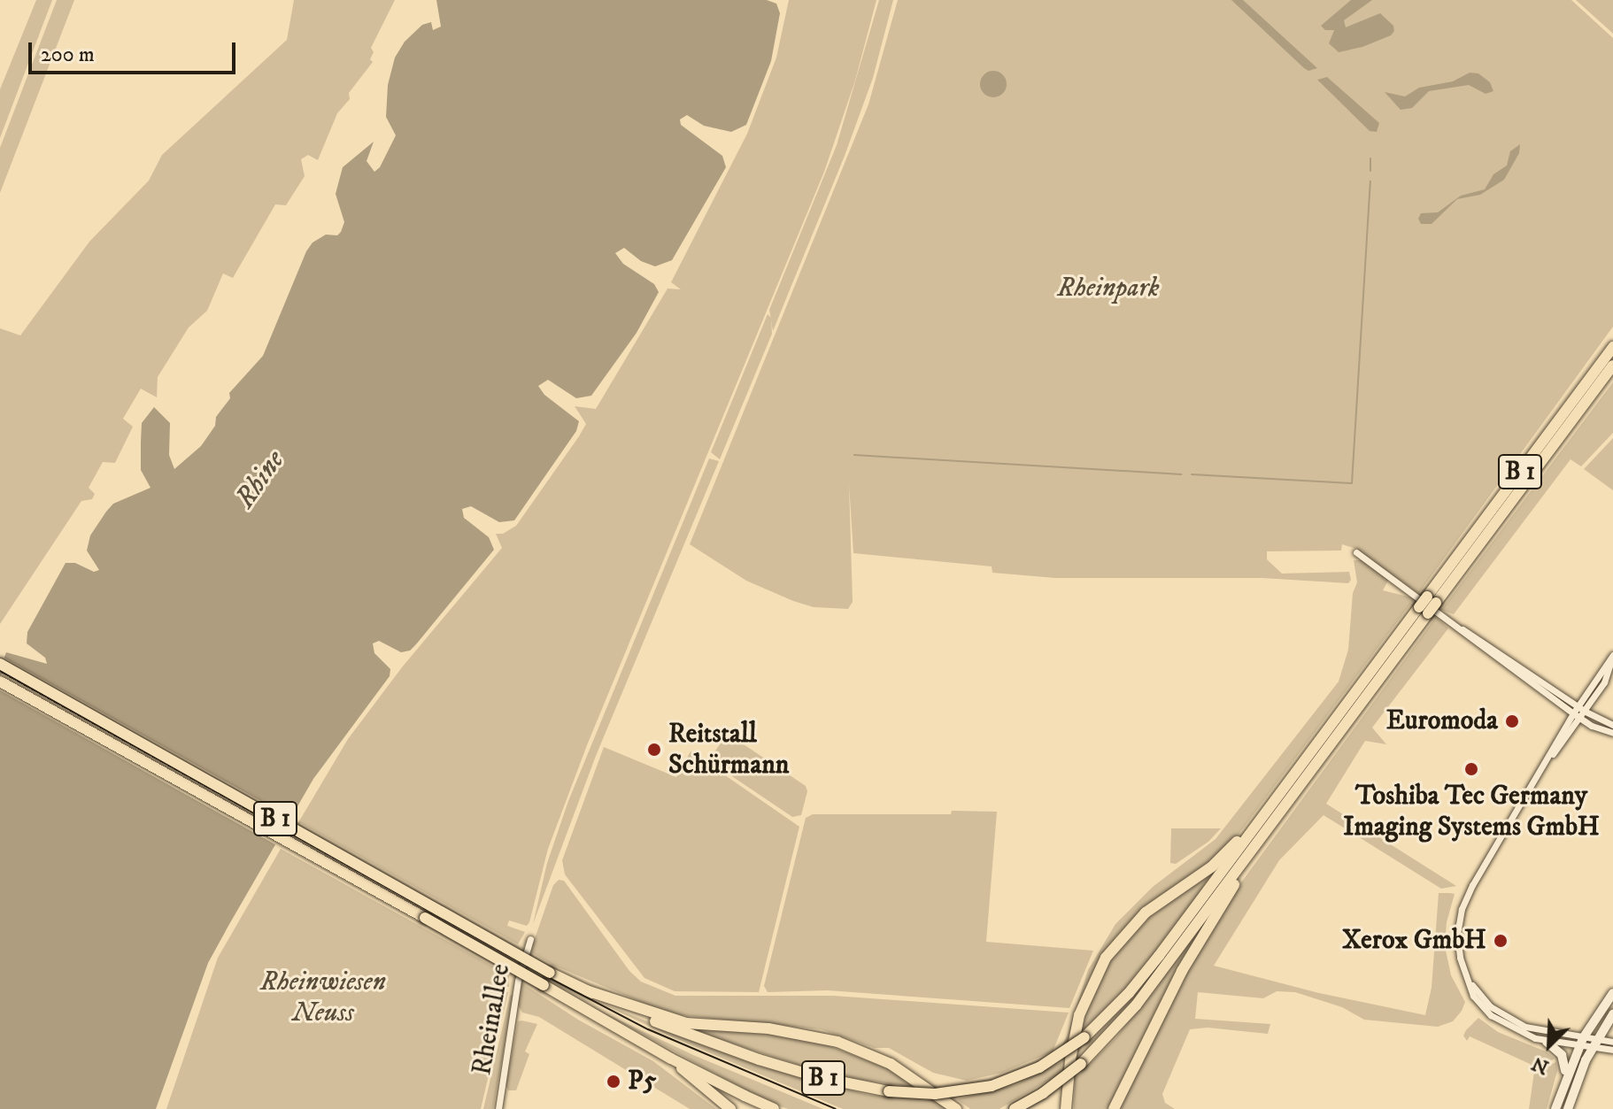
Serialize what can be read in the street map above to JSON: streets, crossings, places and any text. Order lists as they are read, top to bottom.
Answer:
{
  "streets": {
    "highway": ["B 1"],
    "street": ["Rheinallee"]
  },
  "water": ["Rhine"],
  "parks": ["Rheinpark", "Rheinwiesen Neuss"],
  "places": [
    "Euromoda",
    "Reitstall Schürmann",
    "Toshiba Tec Germany Imaging Systems GmbH",
    "Xerox GmbH",
    "P5"
  ],
  "scale_bar": "200 m",
  "north": "bottom left"
}
